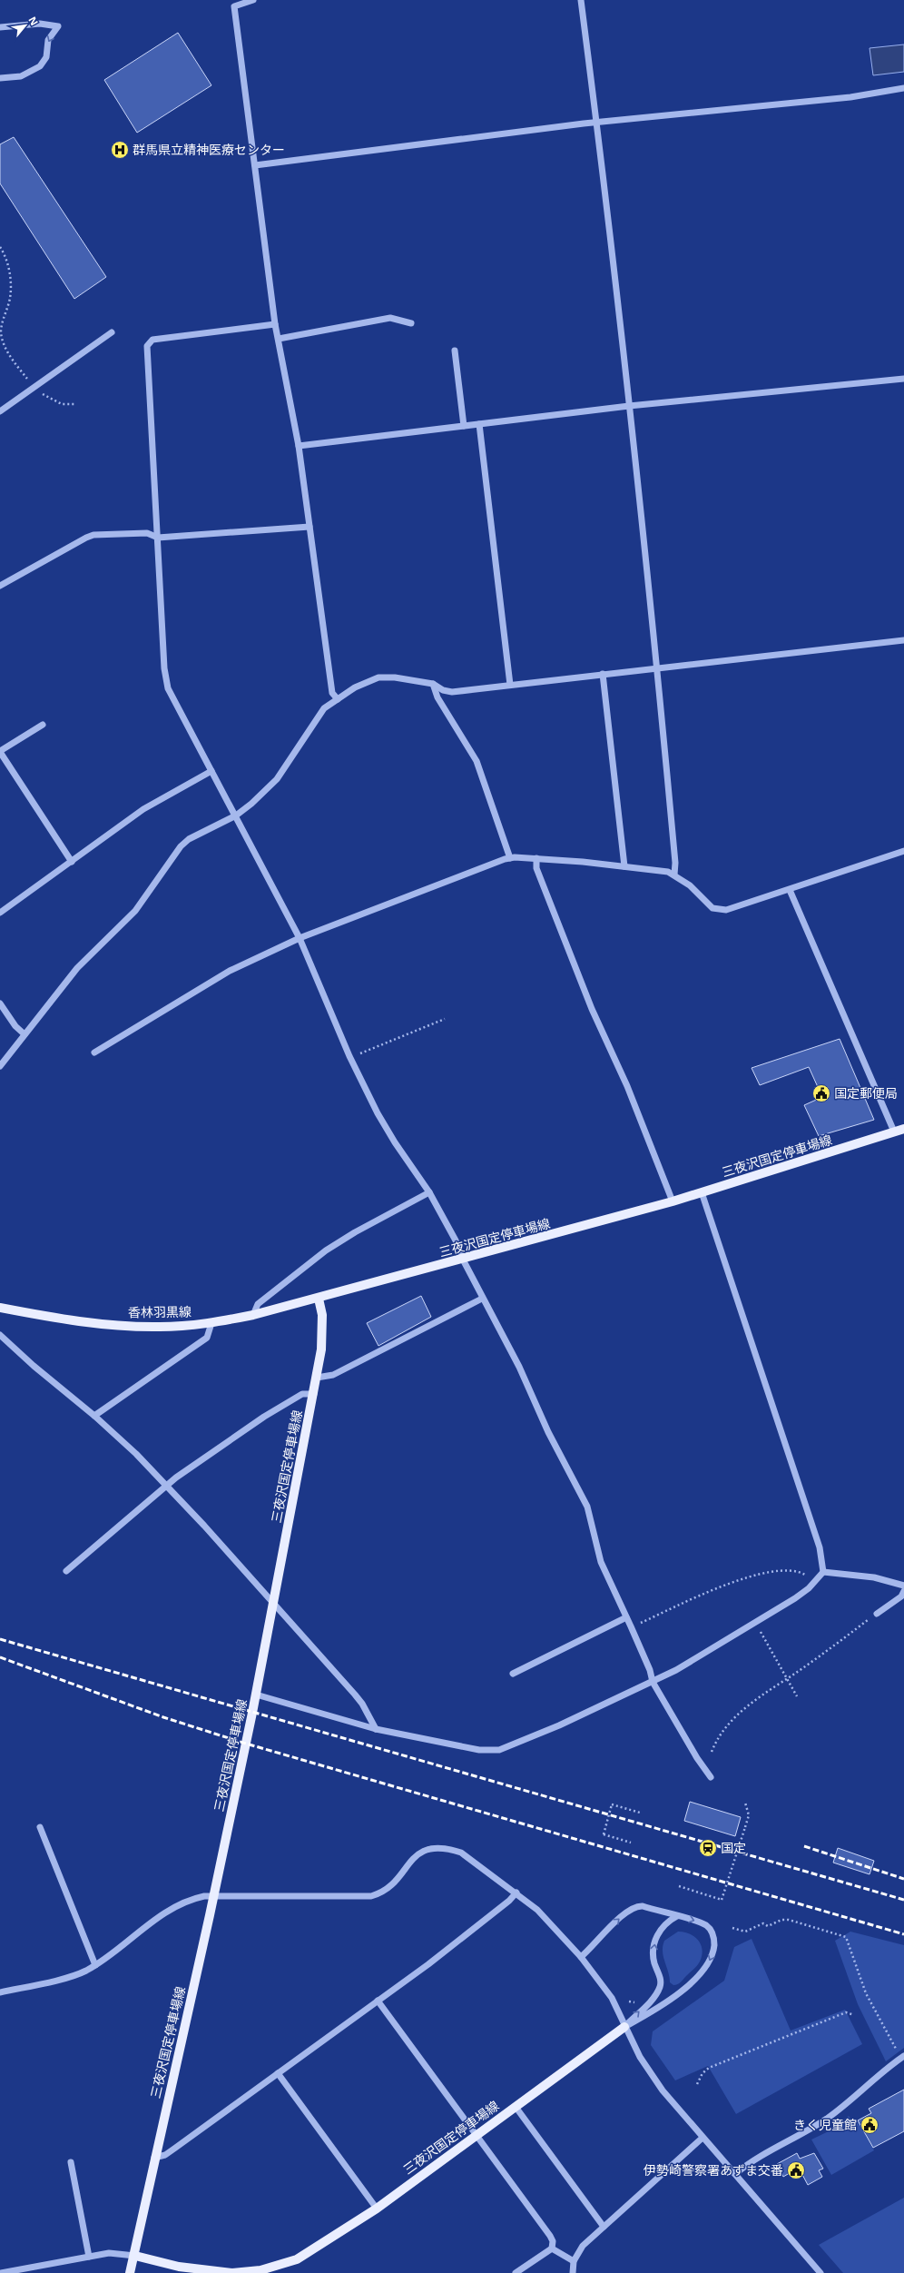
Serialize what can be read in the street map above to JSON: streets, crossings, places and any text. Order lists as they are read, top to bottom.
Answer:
{
  "streets": {
    "main road": ["三夜沢国定停車場線", "香林羽黒線"]
  },
  "crossings": [
    ["三夜沢国定停車場線", "香林羽黒線"]
  ],
  "places": {
    "hospital": ["群馬県立精神医療センター"],
    "public building": ["国定郵便局", "きく児童館", "伊勢崎警察署あずま交番"],
    "station": ["国定"]
  },
  "north": "top right"
}
